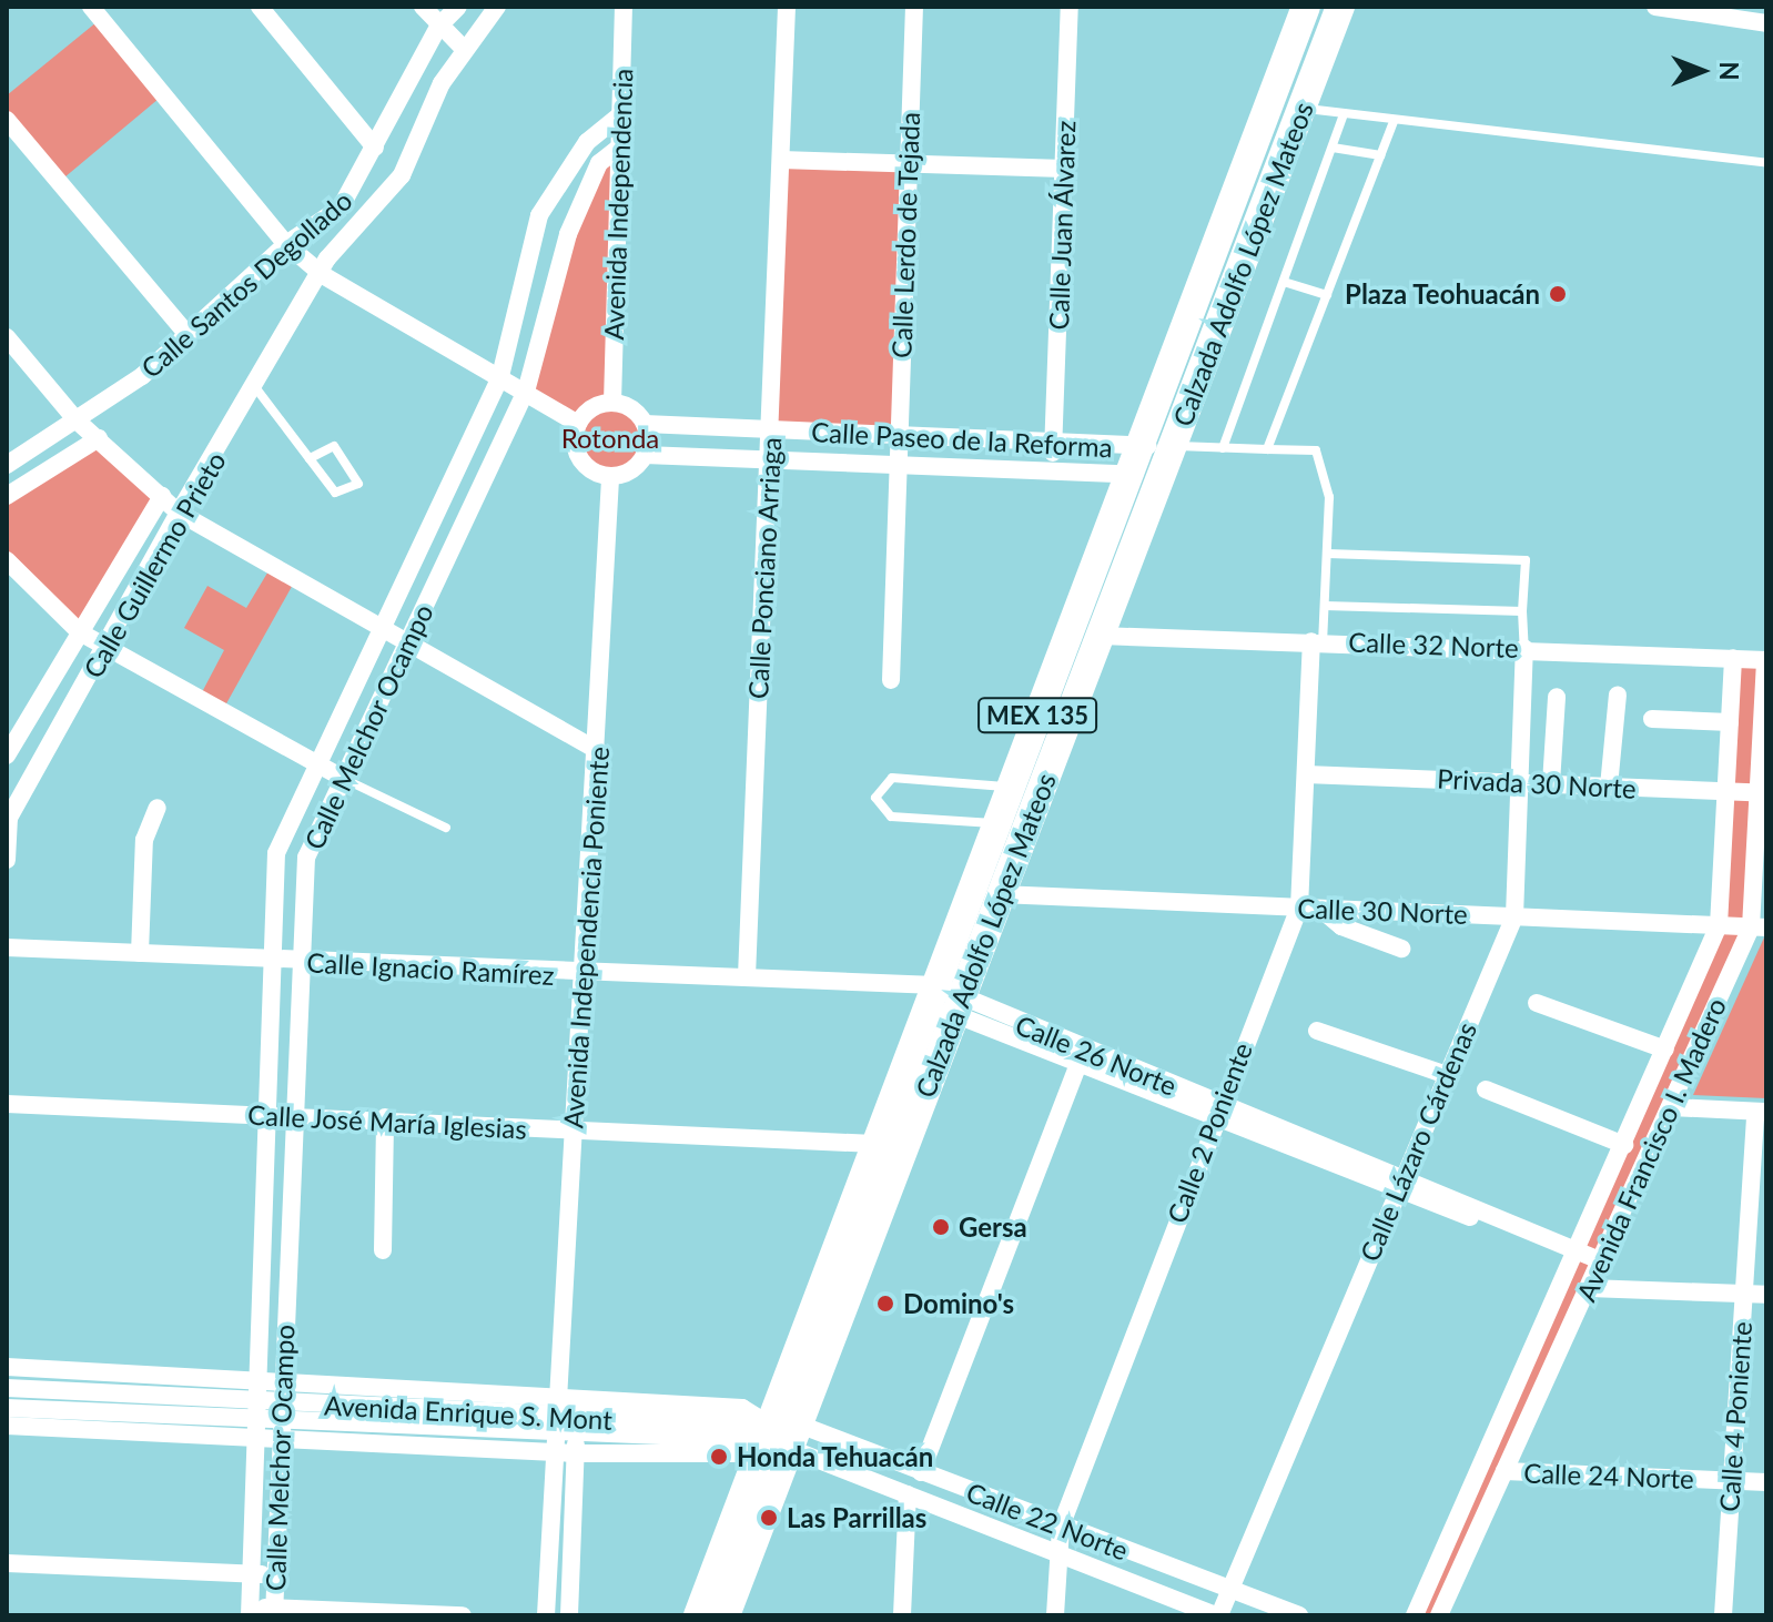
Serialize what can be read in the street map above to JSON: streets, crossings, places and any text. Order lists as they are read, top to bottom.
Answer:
{
  "streets": {
    "main road": ["Calzada Adolfo López Mateos", "MEX 135"],
    "street": [
      "Avenida Independencia",
      "Calle Juan Álvarez",
      "Calle Lerdo de Tejada",
      "Calle Santos Degollado",
      "Calle Paseo de la Reforma",
      "Calle Guillermo Prieto",
      "Calle Ponciano Arriaga",
      "Calle 32 Norte",
      "Calle Melchor Ocampo",
      "Privada 30 Norte",
      "Calle 30 Norte",
      "Avenida Independencia Poniente",
      "Calle Ignacio Ramírez",
      "Calle 26 Norte",
      "Calle José María Iglesias",
      "Calle 2 Poniente",
      "Calle Lázaro Cárdenas",
      "Avenida Francisco I. Madero",
      "Avenida Enrique S. Mont",
      "Calle 4 Poniente",
      "Calle 24 Norte",
      "Calle 22 Norte"
    ]
  },
  "crossings": [
    ["Avenida Independencia", "Calle Paseo de la Reforma"],
    ["Avenida Independencia", "Calle Melchor Ocampo"],
    ["Avenida Independencia", "Avenida Independencia Poniente"],
    ["Calle Juan Álvarez", "Calle Paseo de la Reforma"],
    ["Calle Lerdo de Tejada", "Calle Paseo de la Reforma"],
    ["Calzada Adolfo López Mateos", "Calle Paseo de la Reforma"],
    ["Calzada Adolfo López Mateos", "Calle 32 Norte"],
    ["Calzada Adolfo López Mateos", "Calle 30 Norte"],
    ["Calzada Adolfo López Mateos", "Calle Ignacio Ramírez"],
    ["Calzada Adolfo López Mateos", "Calle 26 Norte"],
    ["Calzada Adolfo López Mateos", "Calle José María Iglesias"],
    ["Calzada Adolfo López Mateos", "Avenida Enrique S. Mont"],
    ["Calzada Adolfo López Mateos", "Calle 22 Norte"],
    ["Calle Santos Degollado", "Calle Guillermo Prieto"],
    ["Calle Paseo de la Reforma", "Calle Ponciano Arriaga"],
    ["Calle Paseo de la Reforma", "Avenida Independencia Poniente"],
    ["Calle Ponciano Arriaga", "Calle Ignacio Ramírez"],
    ["Calle 32 Norte", "Calle 2 Poniente"],
    ["Calle 32 Norte", "Calle Lázaro Cárdenas"],
    ["Calle 32 Norte", "Avenida Francisco I. Madero"],
    ["Calle Melchor Ocampo", "Calle Ignacio Ramírez"],
    ["Calle Melchor Ocampo", "Calle José María Iglesias"],
    ["Calle Melchor Ocampo", "Avenida Enrique S. Mont"],
    ["Privada 30 Norte", "Calle 2 Poniente"],
    ["Privada 30 Norte", "Calle Lázaro Cárdenas"],
    ["Privada 30 Norte", "Avenida Francisco I. Madero"],
    ["Calle 30 Norte", "Calle 2 Poniente"],
    ["Calle 30 Norte", "Calle Lázaro Cárdenas"],
    ["Calle 30 Norte", "Avenida Francisco I. Madero"],
    ["Avenida Independencia Poniente", "Calle Ignacio Ramírez"],
    ["Avenida Independencia Poniente", "Calle José María Iglesias"],
    ["Avenida Independencia Poniente", "Avenida Enrique S. Mont"],
    ["Calle Ignacio Ramírez", "Calle 26 Norte"],
    ["Calle 26 Norte", "Calle 2 Poniente"],
    ["Calle 26 Norte", "Calle Lázaro Cárdenas"],
    ["Calle 26 Norte", "Avenida Francisco I. Madero"],
    ["Calle 2 Poniente", "Calle 22 Norte"],
    ["Calle Lázaro Cárdenas", "Calle 22 Norte"],
    ["Avenida Francisco I. Madero", "Calle 24 Norte"],
    ["Avenida Enrique S. Mont", "Calle 22 Norte"],
    ["Calle 4 Poniente", "Calle 24 Norte"]
  ],
  "parks": ["Rotonda"],
  "places": [
    "Plaza Teohuacán",
    "Gersa",
    "Domino's",
    "Honda Tehuacán",
    "Las Parrillas"
  ],
  "north": "right"
}
